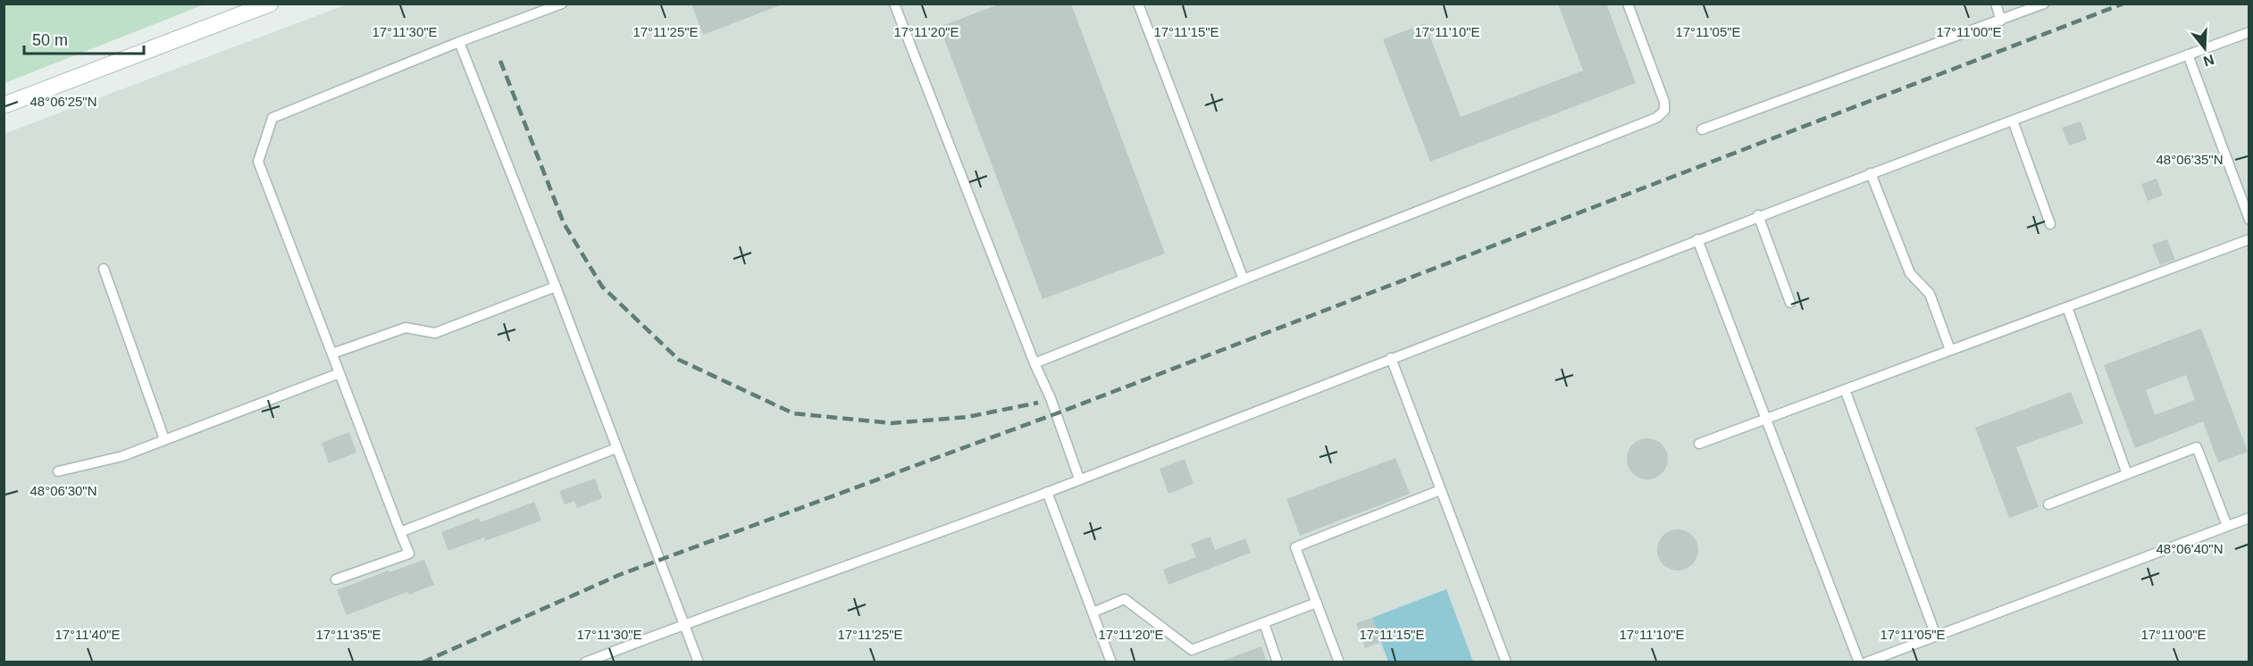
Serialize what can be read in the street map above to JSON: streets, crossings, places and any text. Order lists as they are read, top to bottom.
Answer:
{
  "scale_bar": "50 m",
  "north": "bottom",
  "coordinates": [
    "17°11'30\"E",
    "17°11'25\"E",
    "17°11'20\"E",
    "17°11'15\"E",
    "17°11'10\"E",
    "17°11'05\"E",
    "17°11'00\"E",
    "48°06'25\"N",
    "48°06'35\"N",
    "48°06'30\"N",
    "48°06'40\"N",
    "17°11'40\"E",
    "17°11'35\"E"
  ]
}
